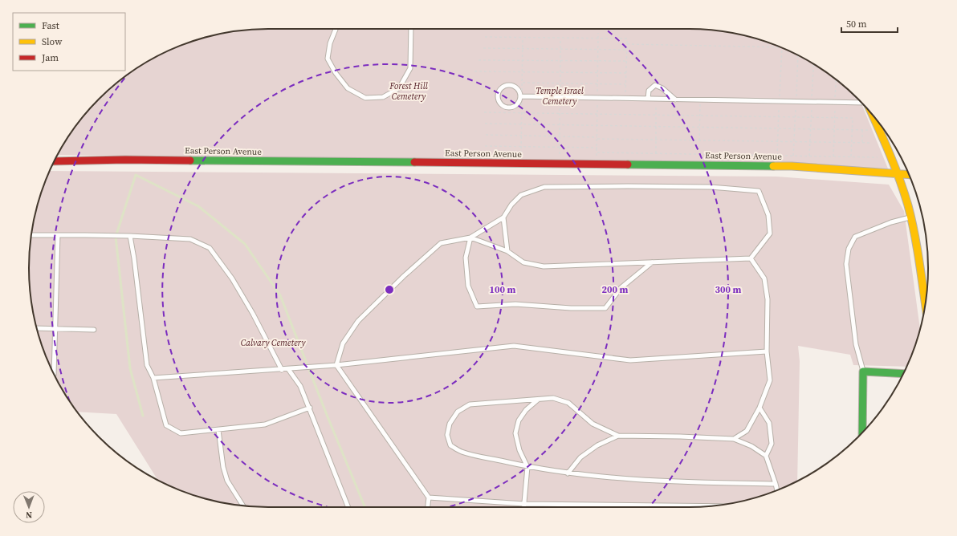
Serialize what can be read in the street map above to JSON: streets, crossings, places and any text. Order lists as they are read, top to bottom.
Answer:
{
  "streets": {
    "street": ["East Person Avenue"]
  },
  "parks": ["Forest Hill Cemetery", "Temple Israel Cemetery", "Calvary Cemetery"],
  "legend": ["Fast", "Slow", "Jam"],
  "scale_bar": "50 m",
  "north": "bottom",
  "rings": ["100 m", "200 m", "300 m"]
}
